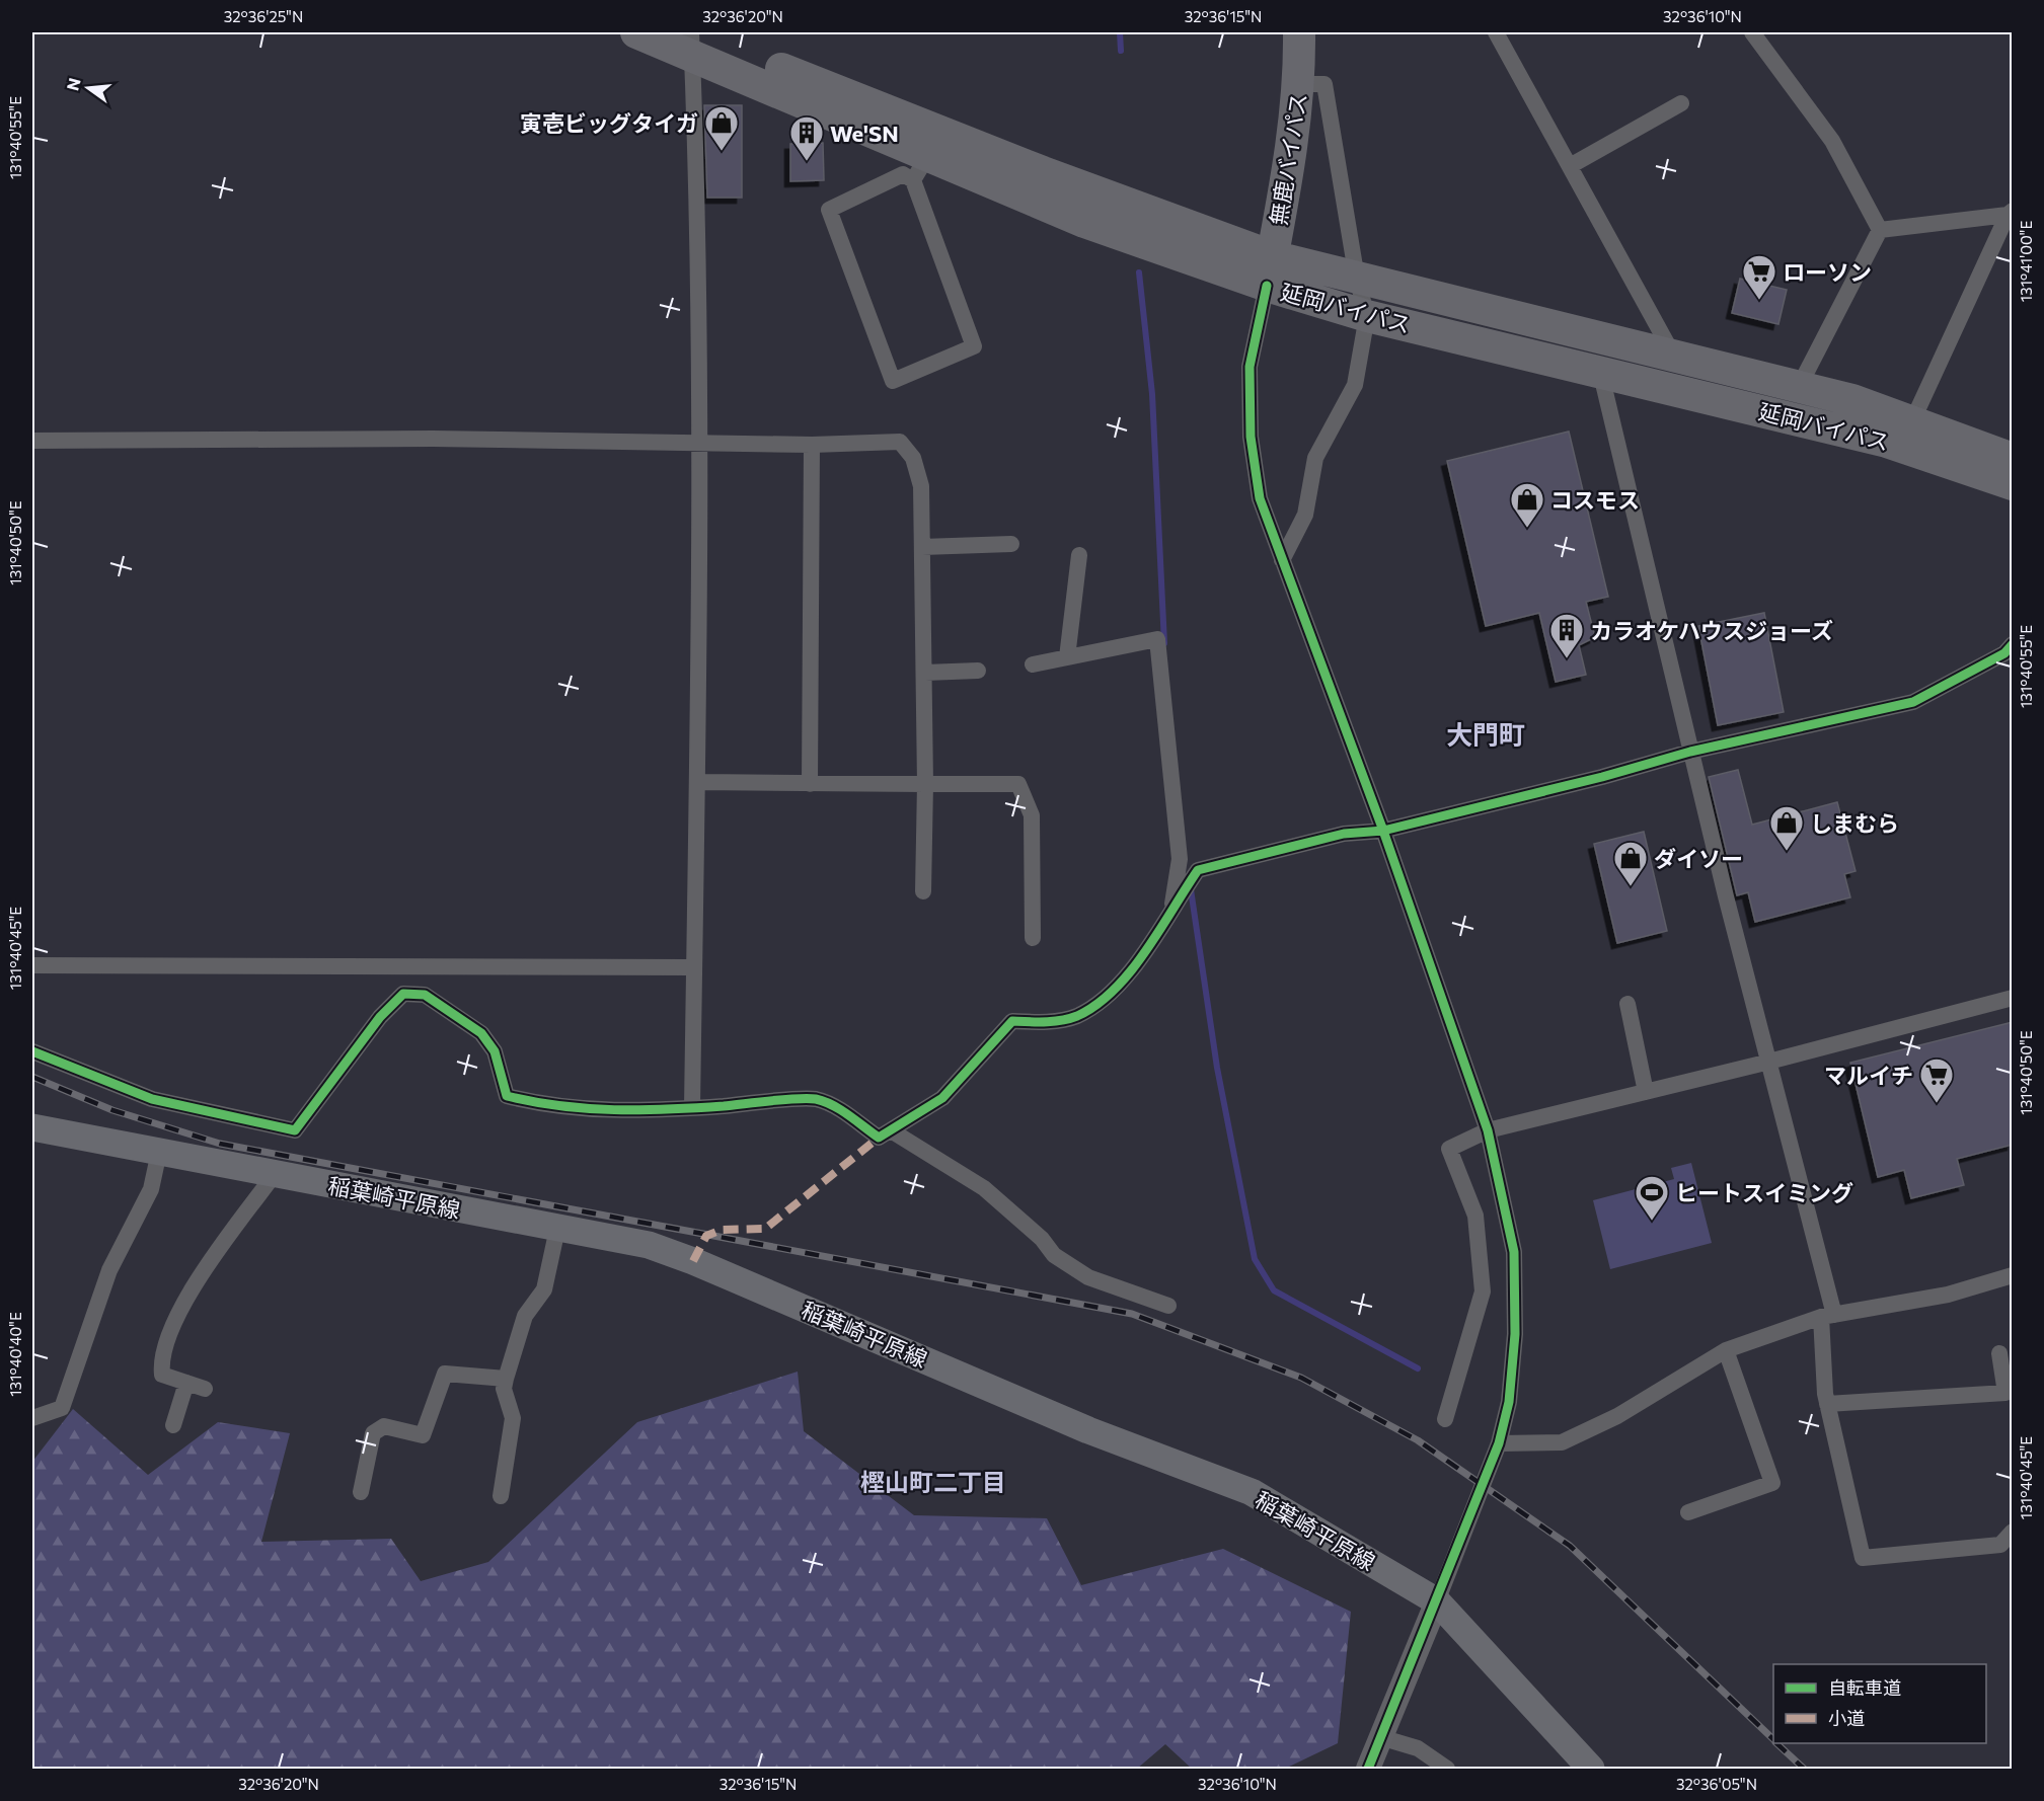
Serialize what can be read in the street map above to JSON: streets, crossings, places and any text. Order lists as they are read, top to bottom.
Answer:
{
  "streets": {
    "highway": ["無鹿バイパス", "延岡バイパス"],
    "main road": ["稲葉崎平原線"]
  },
  "crossings": [
    ["無鹿バイパス", "延岡バイパス"]
  ],
  "districts": ["大門町", "樫山町二丁目"],
  "places": {
    "shop": [
      "寅壱ビッグタイガ",
      "コスモス",
      "しまむら",
      "ダイソー"
    ],
    "building": ["We'SN", "カラオケハウスジョーズ"],
    "supermarket": ["ローソン", "マルイチ"],
    "sports": ["ヒートスイミング"]
  },
  "legend": ["自転車道", "小道"],
  "north": "left",
  "coordinates": [
    "32°36'25\"N",
    "32°36'20\"N",
    "32°36'15\"N",
    "32°36'10\"N",
    "131°40'55\"E",
    "131°41'00\"E",
    "131°40'50\"E",
    "131°40'45\"E",
    "131°40'40\"E",
    "32°36'05\"N"
  ]
}
